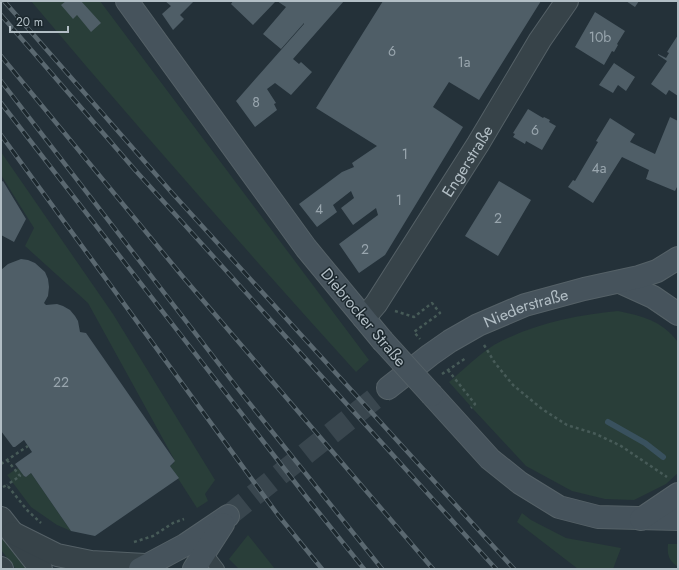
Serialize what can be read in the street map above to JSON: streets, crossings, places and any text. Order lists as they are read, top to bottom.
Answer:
{
  "streets": {
    "main road": ["Niederstraße", "Diebrocker Straße"],
    "street": ["Engerstraße"]
  },
  "crossings": [
    ["Engerstraße", "Diebrocker Straße"]
  ],
  "house_numbers": [
    "10b",
    "6",
    "1a",
    "8",
    "6",
    "1",
    "4a",
    "1",
    "4",
    "2",
    "2",
    "22"
  ],
  "scale_bar": "20 m"
}
